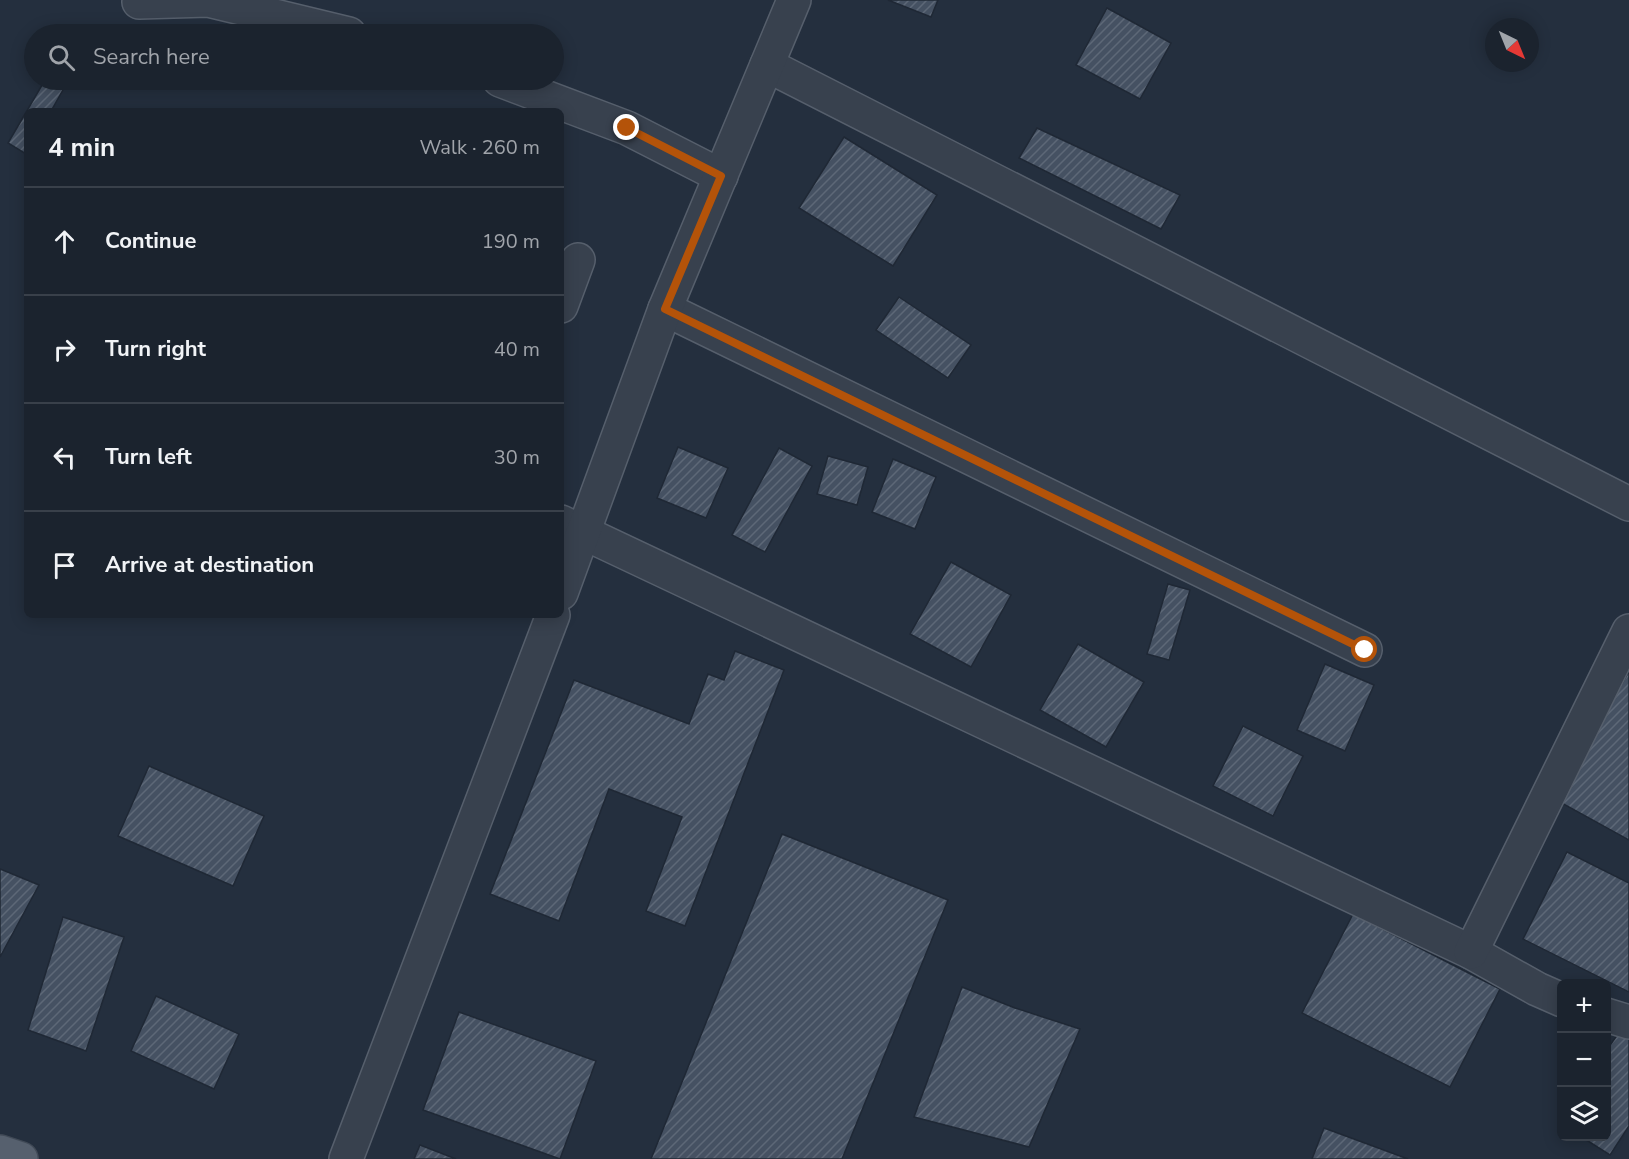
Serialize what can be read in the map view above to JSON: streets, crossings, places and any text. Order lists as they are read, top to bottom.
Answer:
{
  "north": "bottom right",
  "page": {
    "search": "Search here",
    "heading": ["4 min", "Walk · 260 m"],
    "list": [
      ["Continue", "190 m"],
      ["Turn right", "40 m"],
      ["Turn left", "30 m"],
      "Arrive at destination"
    ],
    "map_buttons": ["+", "−"]
  }
}
